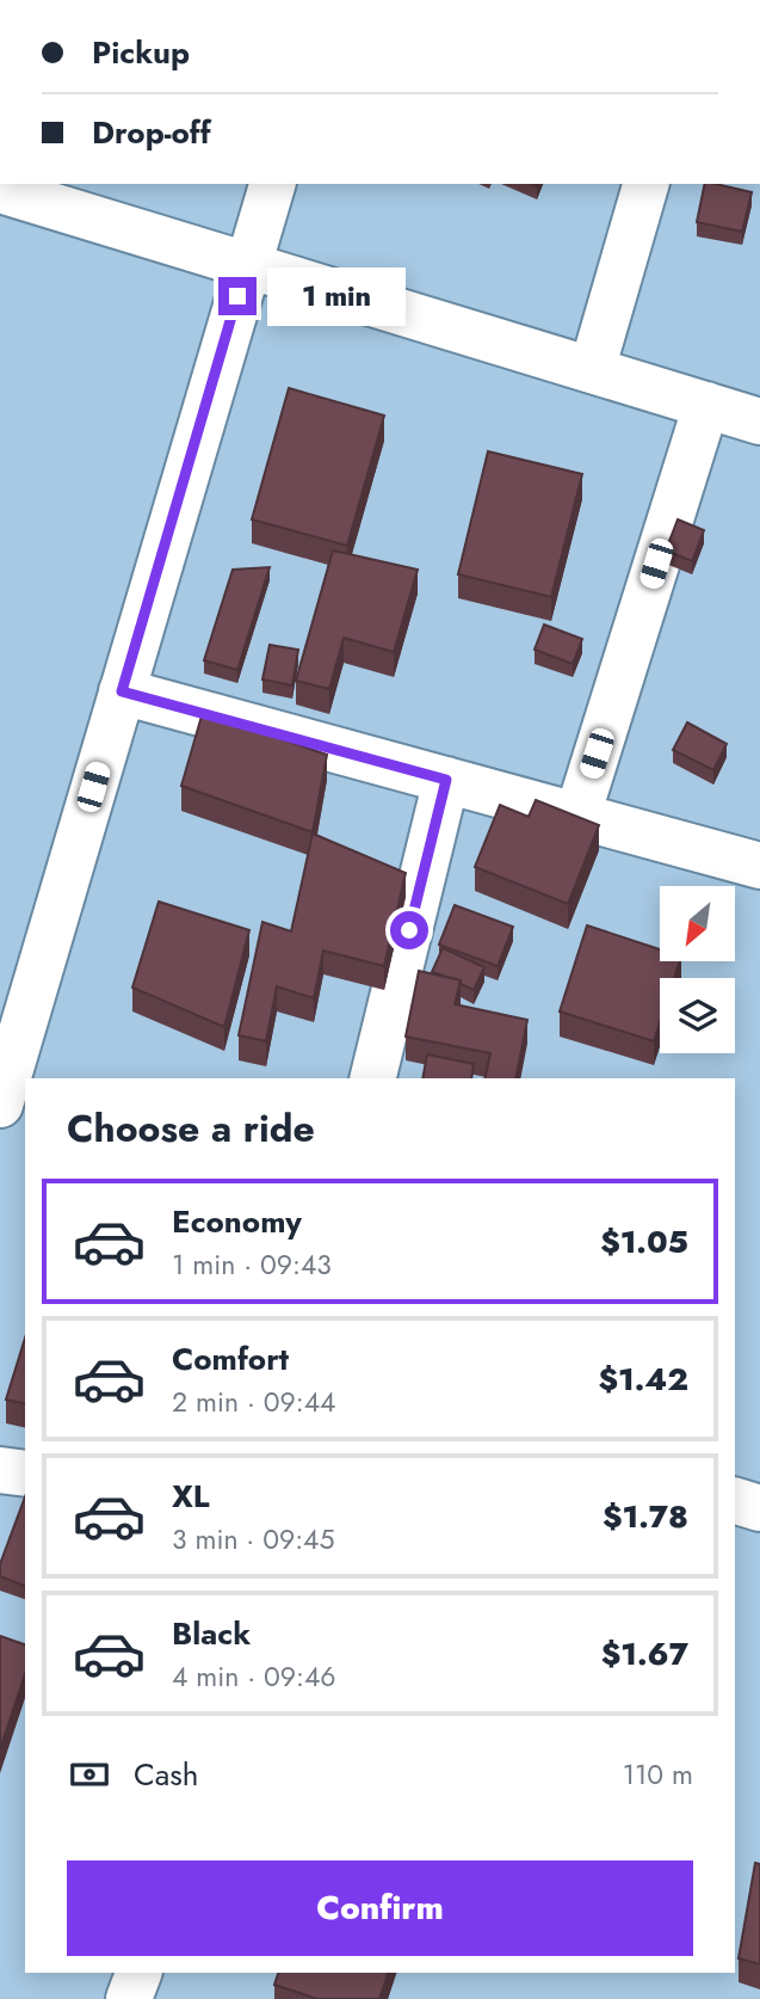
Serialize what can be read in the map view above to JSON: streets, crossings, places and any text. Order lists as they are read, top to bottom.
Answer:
{
  "north": "bottom left",
  "page": {
    "banner": ["Pickup", "Drop-off"],
    "bubble": "1 min",
    "heading": "Choose a ride",
    "list": [
      {
        "name": "Economy",
        "note": "1 min · 09:43",
        "value": "$1.05"
      },
      {
        "name": "Comfort",
        "note": "2 min · 09:44",
        "value": "$1.42"
      },
      {
        "name": "XL",
        "note": "3 min · 09:45",
        "value": "$1.78"
      },
      {
        "name": "Black",
        "note": "4 min · 09:46",
        "value": "$1.67"
      }
    ],
    "pay": ["Cash", "110 m"],
    "buttons": "Confirm"
  }
}
